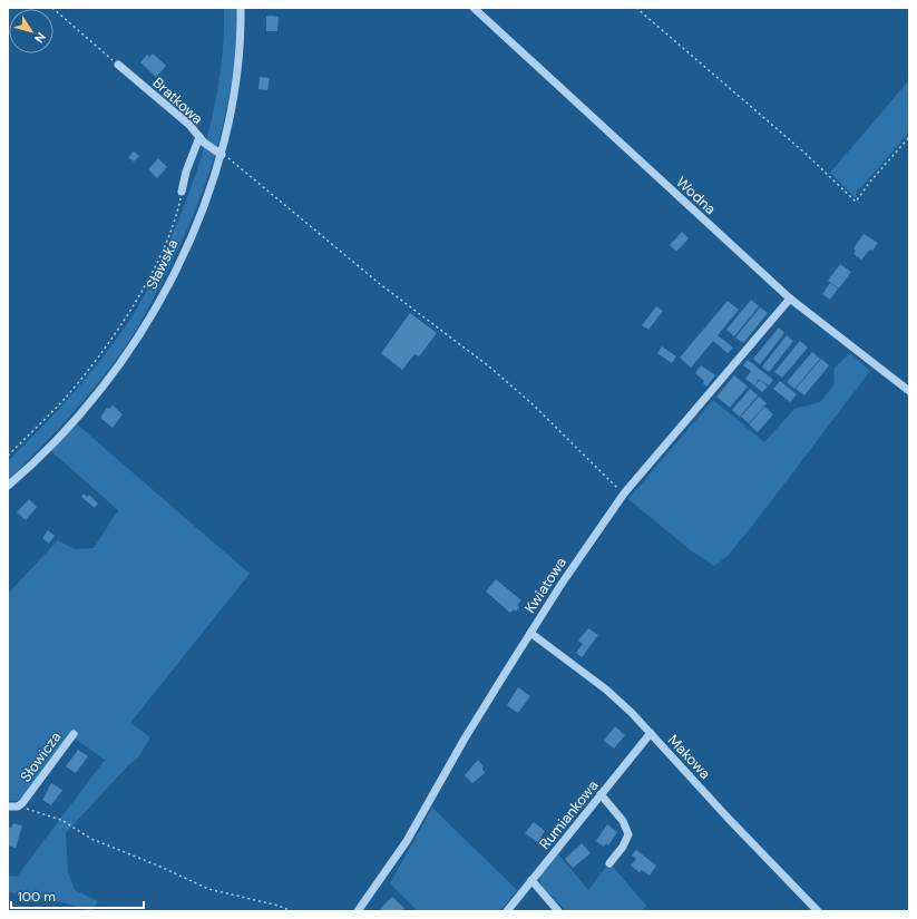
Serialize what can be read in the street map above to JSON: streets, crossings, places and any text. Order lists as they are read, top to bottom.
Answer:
{
  "streets": {
    "street": [
      "Bratkowa",
      "Wodna",
      "Sławska",
      "Kwiatowa",
      "Słowicza",
      "Makowa",
      "Rumiankowa"
    ]
  },
  "crossings": [
    ["Bratkowa", "Sławska"],
    ["Wodna", "Kwiatowa"],
    ["Kwiatowa", "Makowa"],
    ["Makowa", "Rumiankowa"]
  ],
  "scale_bar": "100 m",
  "north": "bottom right"
}
